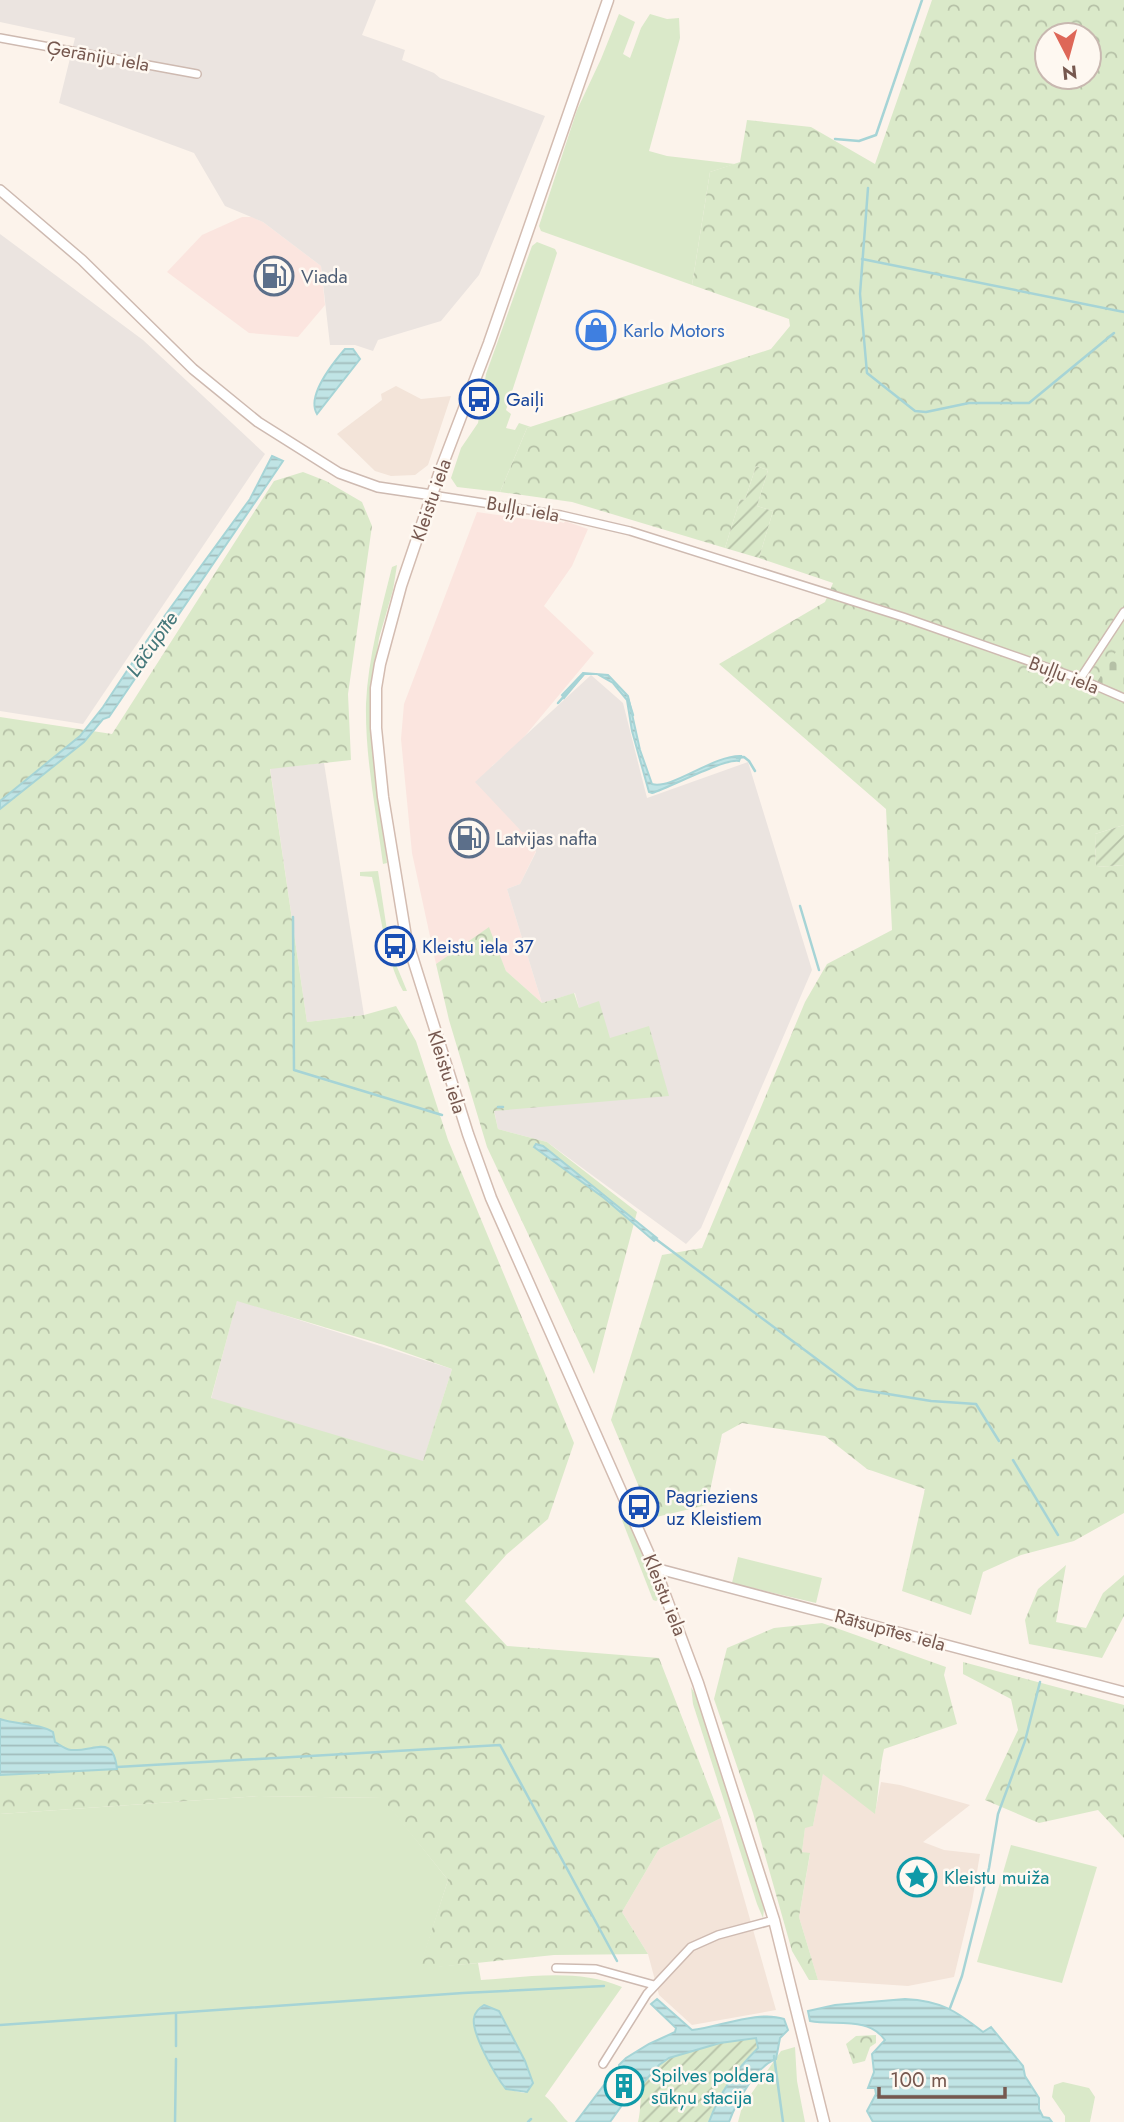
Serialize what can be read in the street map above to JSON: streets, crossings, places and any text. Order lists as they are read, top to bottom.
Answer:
{
  "streets": {
    "main road": ["Kleistu iela"],
    "street": ["Ģerāniju iela", "Buļļu iela", "Rātsupītes iela"]
  },
  "crossings": [
    ["Kleistu iela", "Buļļu iela"],
    ["Kleistu iela", "Rātsupītes iela"]
  ],
  "water": ["Lāčupīte"],
  "places": {
    "fuel station": ["Viada", "Latvijas nafta"],
    "shop": ["Karlo Motors"],
    "bus stop": ["Gaiļi", "Kleistu iela 37", "Pagrieziens uz Kleistiem"],
    "place": ["Kleistu muiža"],
    "building": ["Spilves poldera sūkņu stacija"]
  },
  "scale_bar": "100 m",
  "north": "bottom"
}
